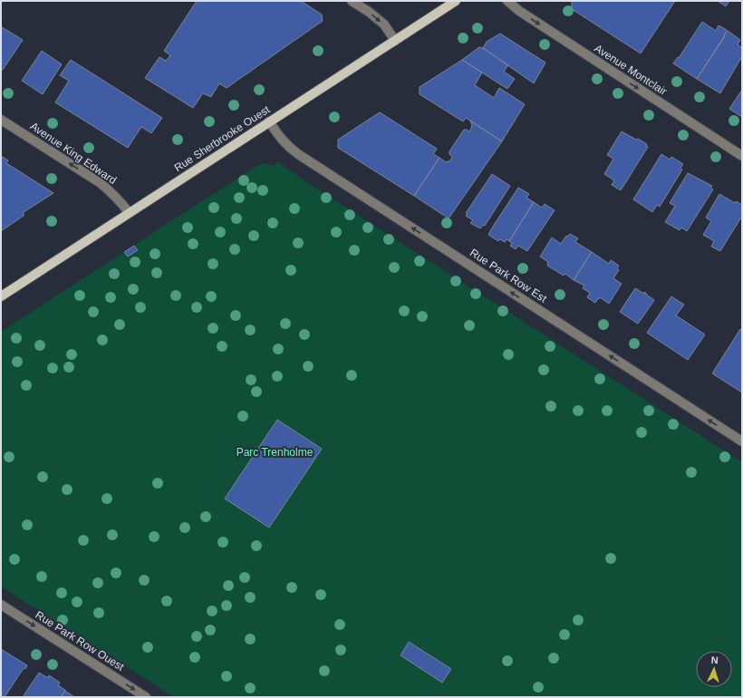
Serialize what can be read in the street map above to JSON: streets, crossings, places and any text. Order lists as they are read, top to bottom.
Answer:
{
  "streets": {
    "main road": ["Rue Sherbrooke Ouest"],
    "street": [
      "Avenue Montclair",
      "Avenue King Edward",
      "Rue Park Row Est",
      "Rue Park Row Ouest"
    ]
  },
  "crossings": [
    ["Rue Sherbrooke Ouest", "Avenue King Edward"],
    ["Rue Sherbrooke Ouest", "Rue Park Row Est"]
  ],
  "one_way": [
    "Avenue Montclair",
    "Avenue King Edward",
    "Rue Park Row Est",
    "Rue Park Row Ouest"
  ],
  "parks": ["Parc Trenholme"],
  "north": "top"
}
